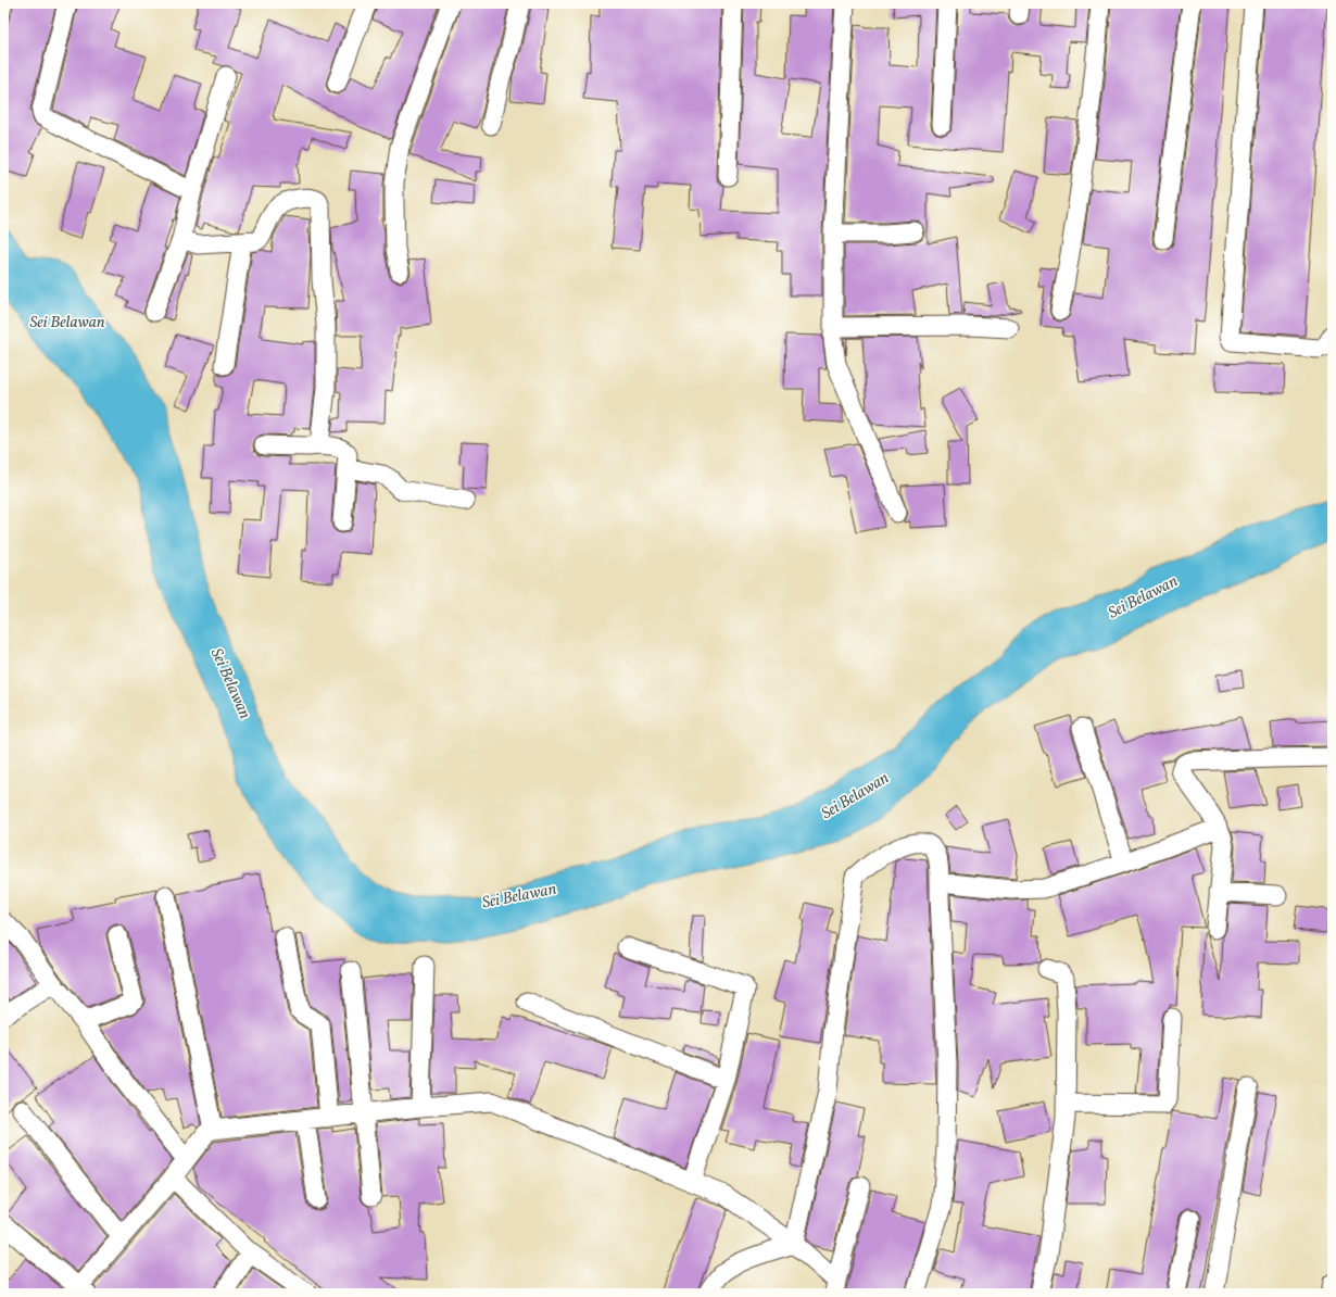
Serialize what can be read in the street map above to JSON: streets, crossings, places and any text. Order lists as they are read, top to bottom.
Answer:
{
  "water": ["Sei Belawan"]
}
